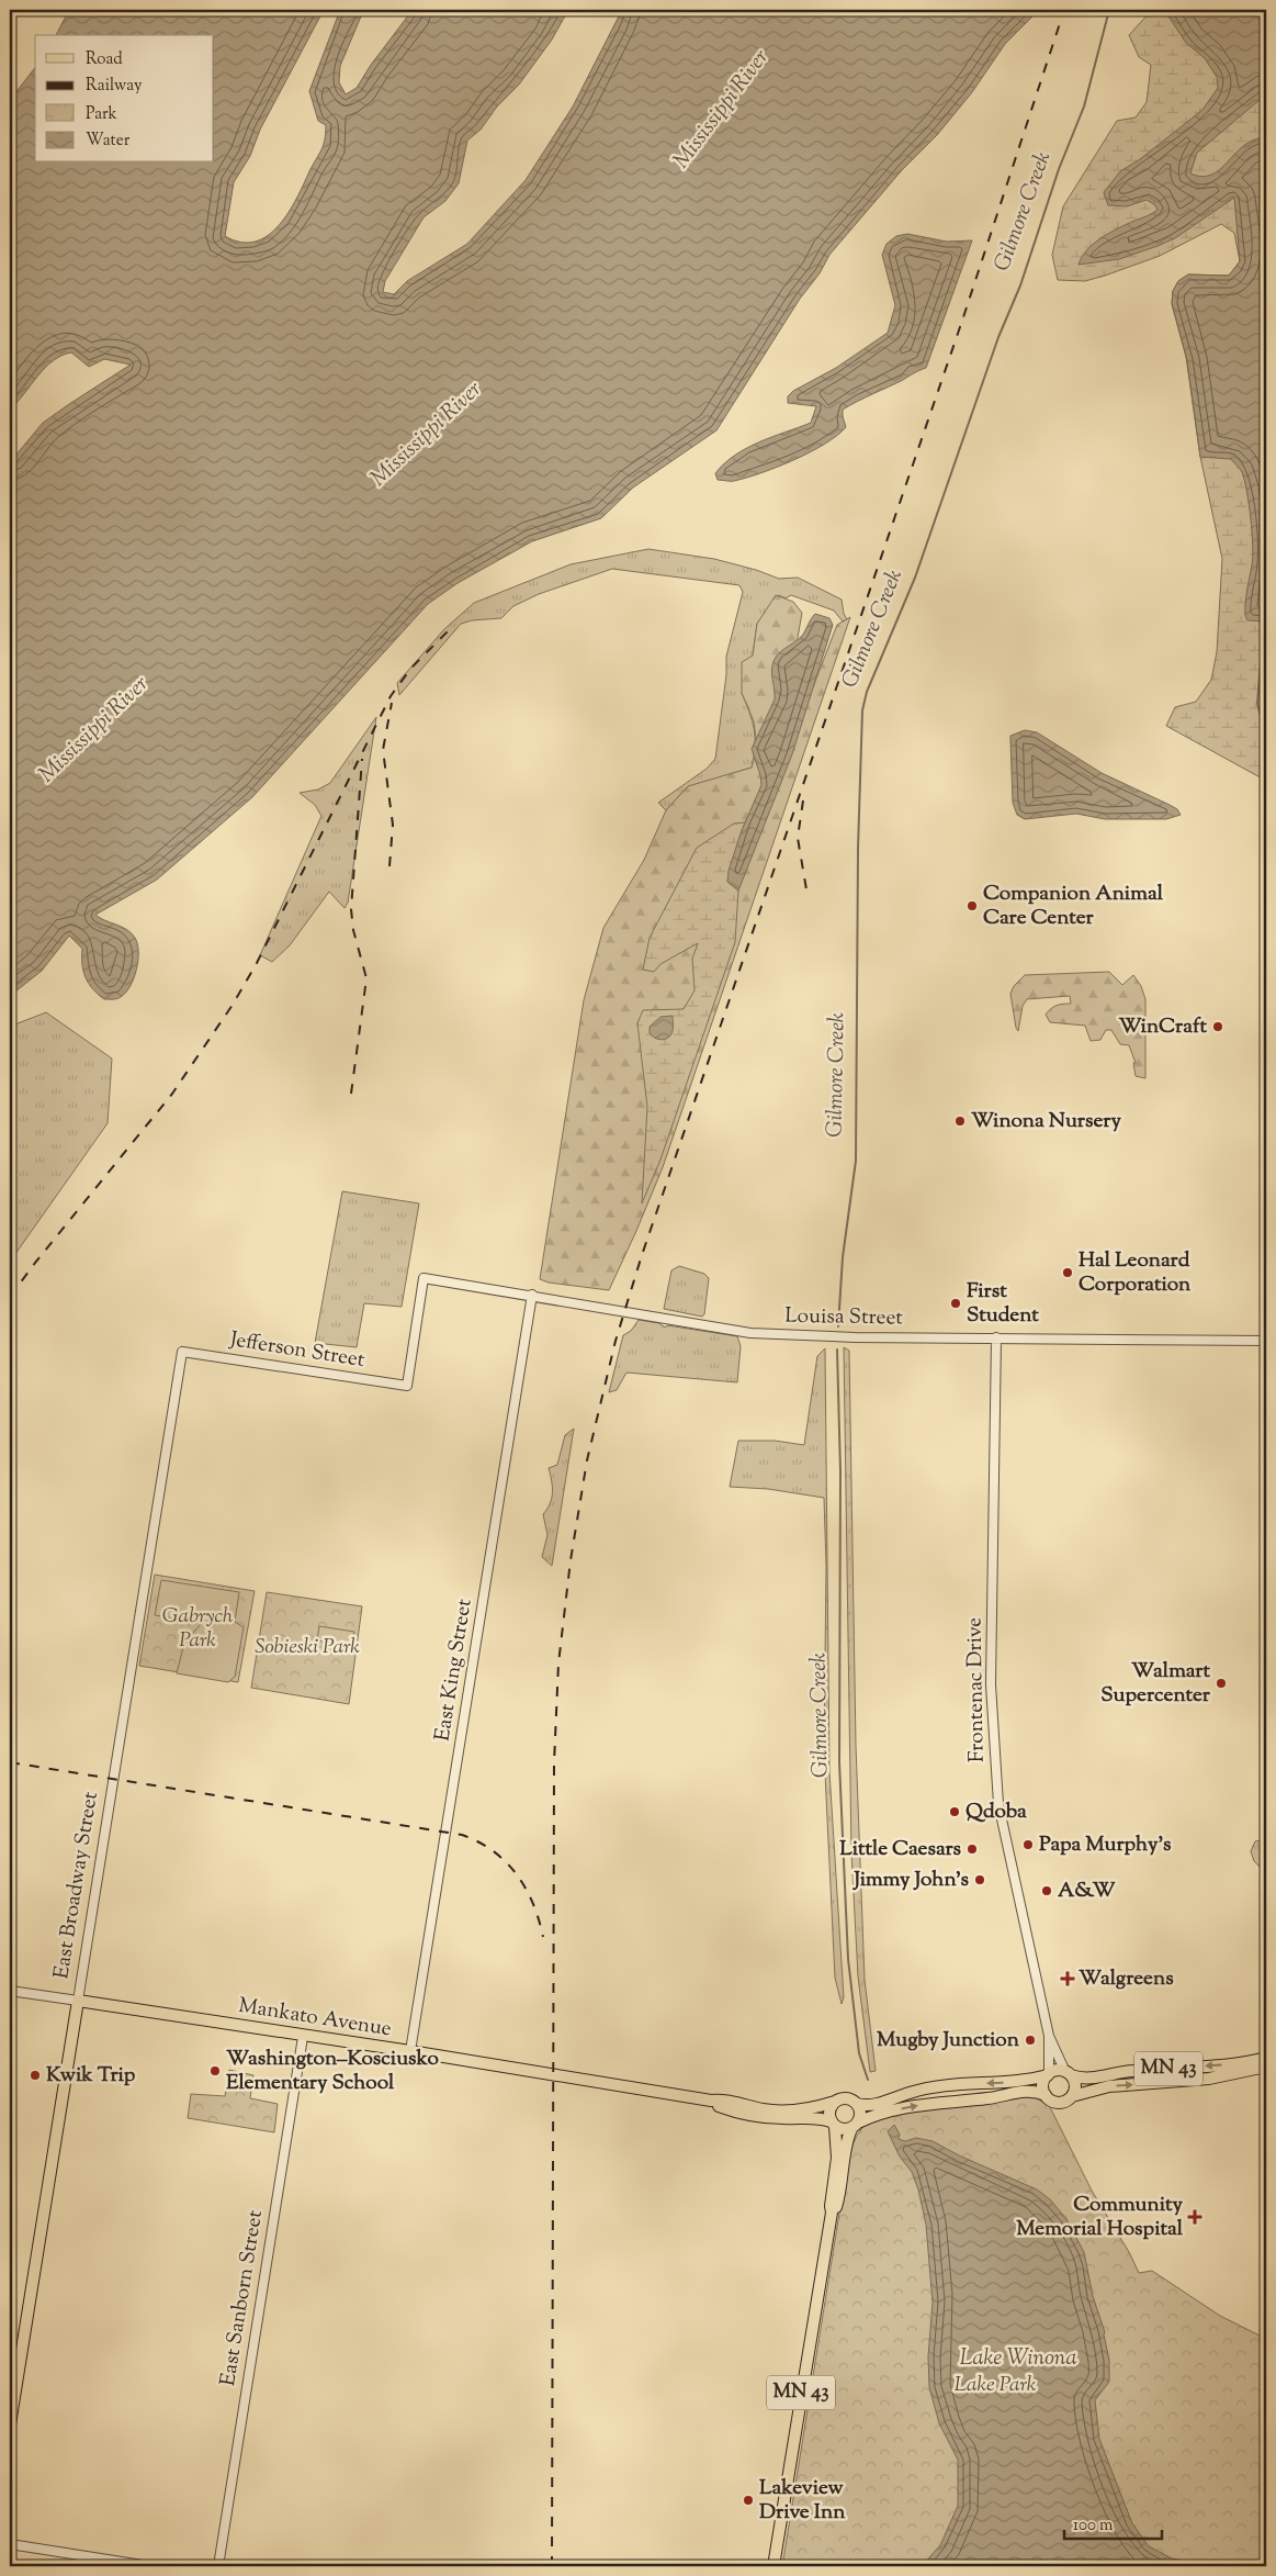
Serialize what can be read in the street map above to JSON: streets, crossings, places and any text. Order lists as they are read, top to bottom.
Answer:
{
  "streets": {
    "main road": ["East Broadway Street", "Mankato Avenue", "MN 43"],
    "street": [
      "Louisa Street",
      "Jefferson Street",
      "East King Street",
      "Frontenac Drive",
      "East Sanborn Street"
    ]
  },
  "crossings": [
    ["Louisa Street", "Jefferson Street"],
    ["Louisa Street", "East King Street"],
    ["Louisa Street", "Frontenac Drive"],
    ["Jefferson Street", "East Broadway Street"],
    ["East King Street", "Mankato Avenue"],
    ["Frontenac Drive", "Mankato Avenue"],
    ["East Broadway Street", "Mankato Avenue"],
    ["Mankato Avenue", "MN 43"],
    ["Mankato Avenue", "East Sanborn Street"]
  ],
  "water": ["Mississippi River", "Gilmore Creek", "Lake Winona"],
  "parks": ["Gabrych Park", "Sobieski Park", "Lake Park"],
  "places": {
    "other": [
      "Companion Animal Care Center",
      "WinCraft",
      "Winona Nursery",
      "Hal Leonard Corporation",
      "First Student",
      "Walmart Supercenter",
      "Qdoba",
      "Papa Murphy's",
      "Little Caesars",
      "Jimmy John's",
      "A&W",
      "Mugby Junction",
      "Washington–Kosciusko Elementary School",
      "Kwik Trip",
      "Lakeview Drive Inn"
    ],
    "health": ["Walgreens", "Community Memorial Hospital"]
  },
  "legend": [
    "Road",
    "Railway",
    "Park",
    "Water"
  ],
  "scale_bar": "100 m"
}
